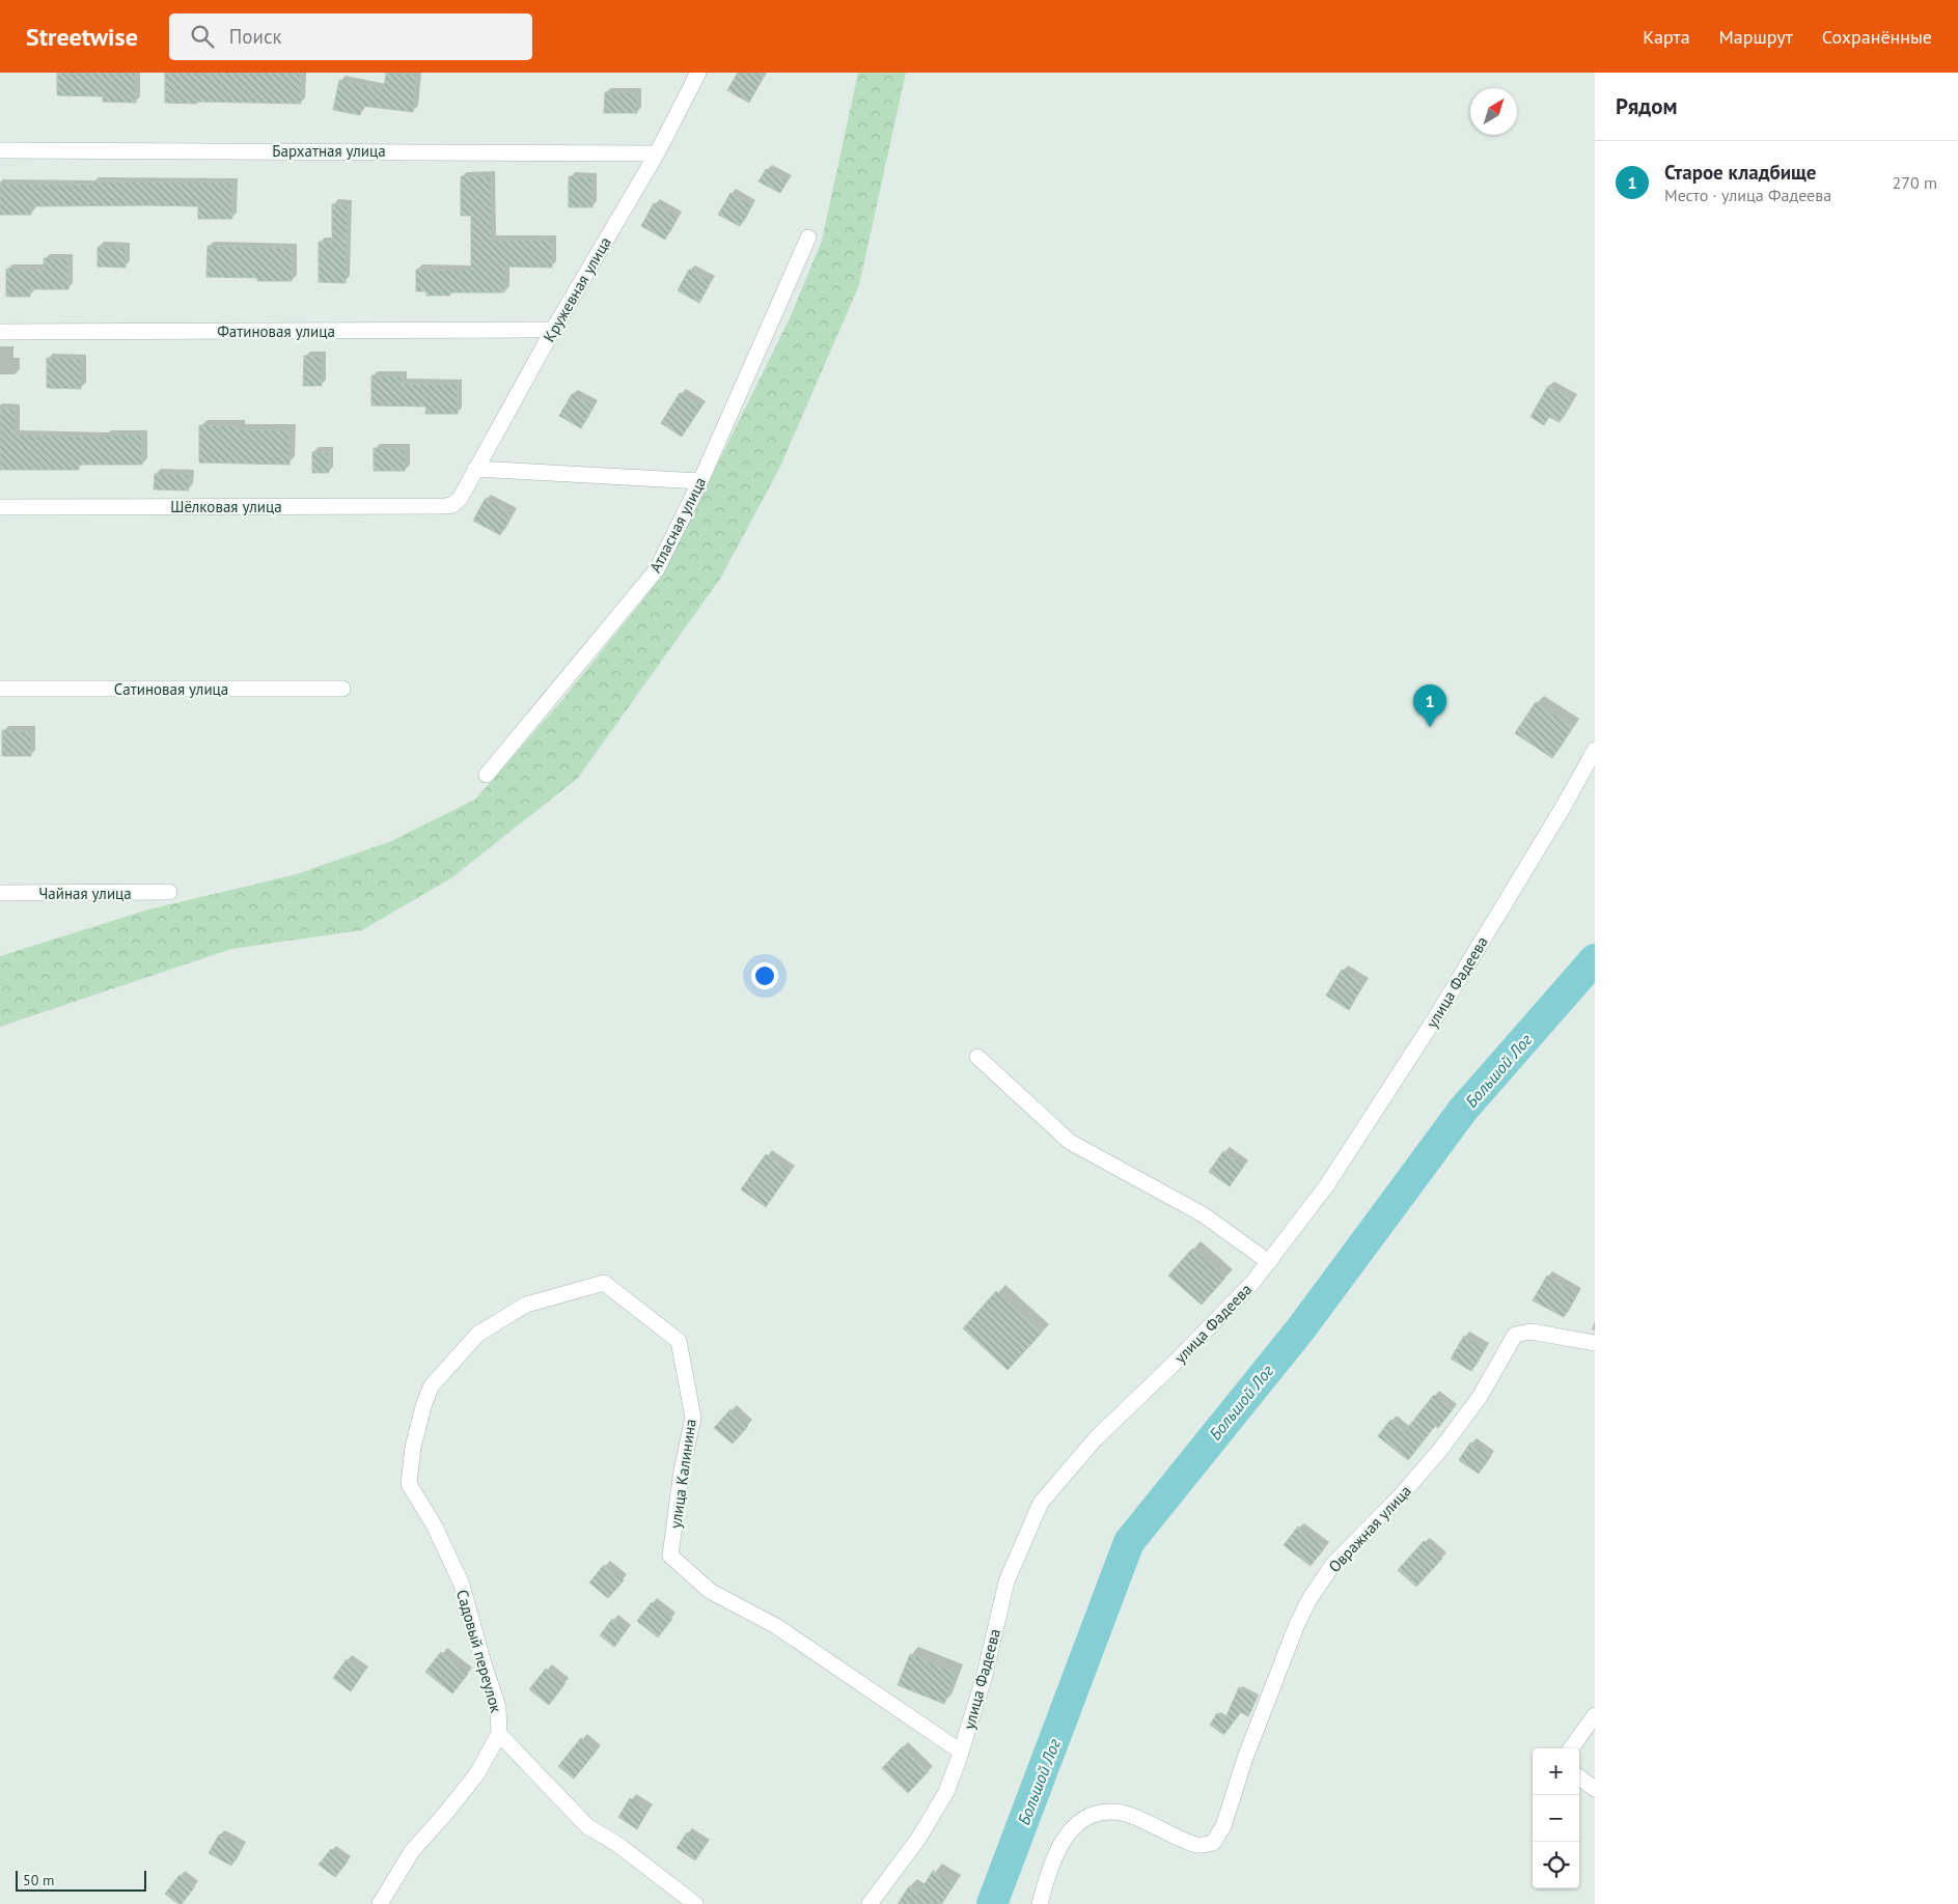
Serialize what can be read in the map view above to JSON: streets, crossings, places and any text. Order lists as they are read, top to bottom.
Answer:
{
  "streets": {
    "street": [
      "Бархатная улица",
      "Кружевная улица",
      "Фатиновая улица",
      "Шёлковая улица",
      "Атласная улица",
      "Сатиновая улица",
      "Чайная улица",
      "улица Фадеева",
      "улица Калинина",
      "Овражная улица",
      "Садовый переулок"
    ]
  },
  "crossings": [
    ["Бархатная улица", "Кружевная улица"],
    ["Кружевная улица", "Фатиновая улица"],
    ["Кружевная улица", "Шёлковая улица"],
    ["улица Фадеева", "улица Калинина"],
    ["улица Калинина", "Садовый переулок"]
  ],
  "water": ["Большой Лог"],
  "scale_bar": "50 m",
  "north": "top right",
  "page": {
    "header": "Streetwise",
    "search": "Поиск",
    "nav": ["Карта", "Маршрут", "Сохранённые"],
    "heading": "Рядом",
    "list": [
      {
        "mark": "1",
        "name": "Старое кладбище",
        "note": "Место · улица Фадеева",
        "value": "270 m"
      }
    ],
    "pins": "1",
    "map_buttons": ["+", "−"],
    "scale": "50 m"
  }
}
